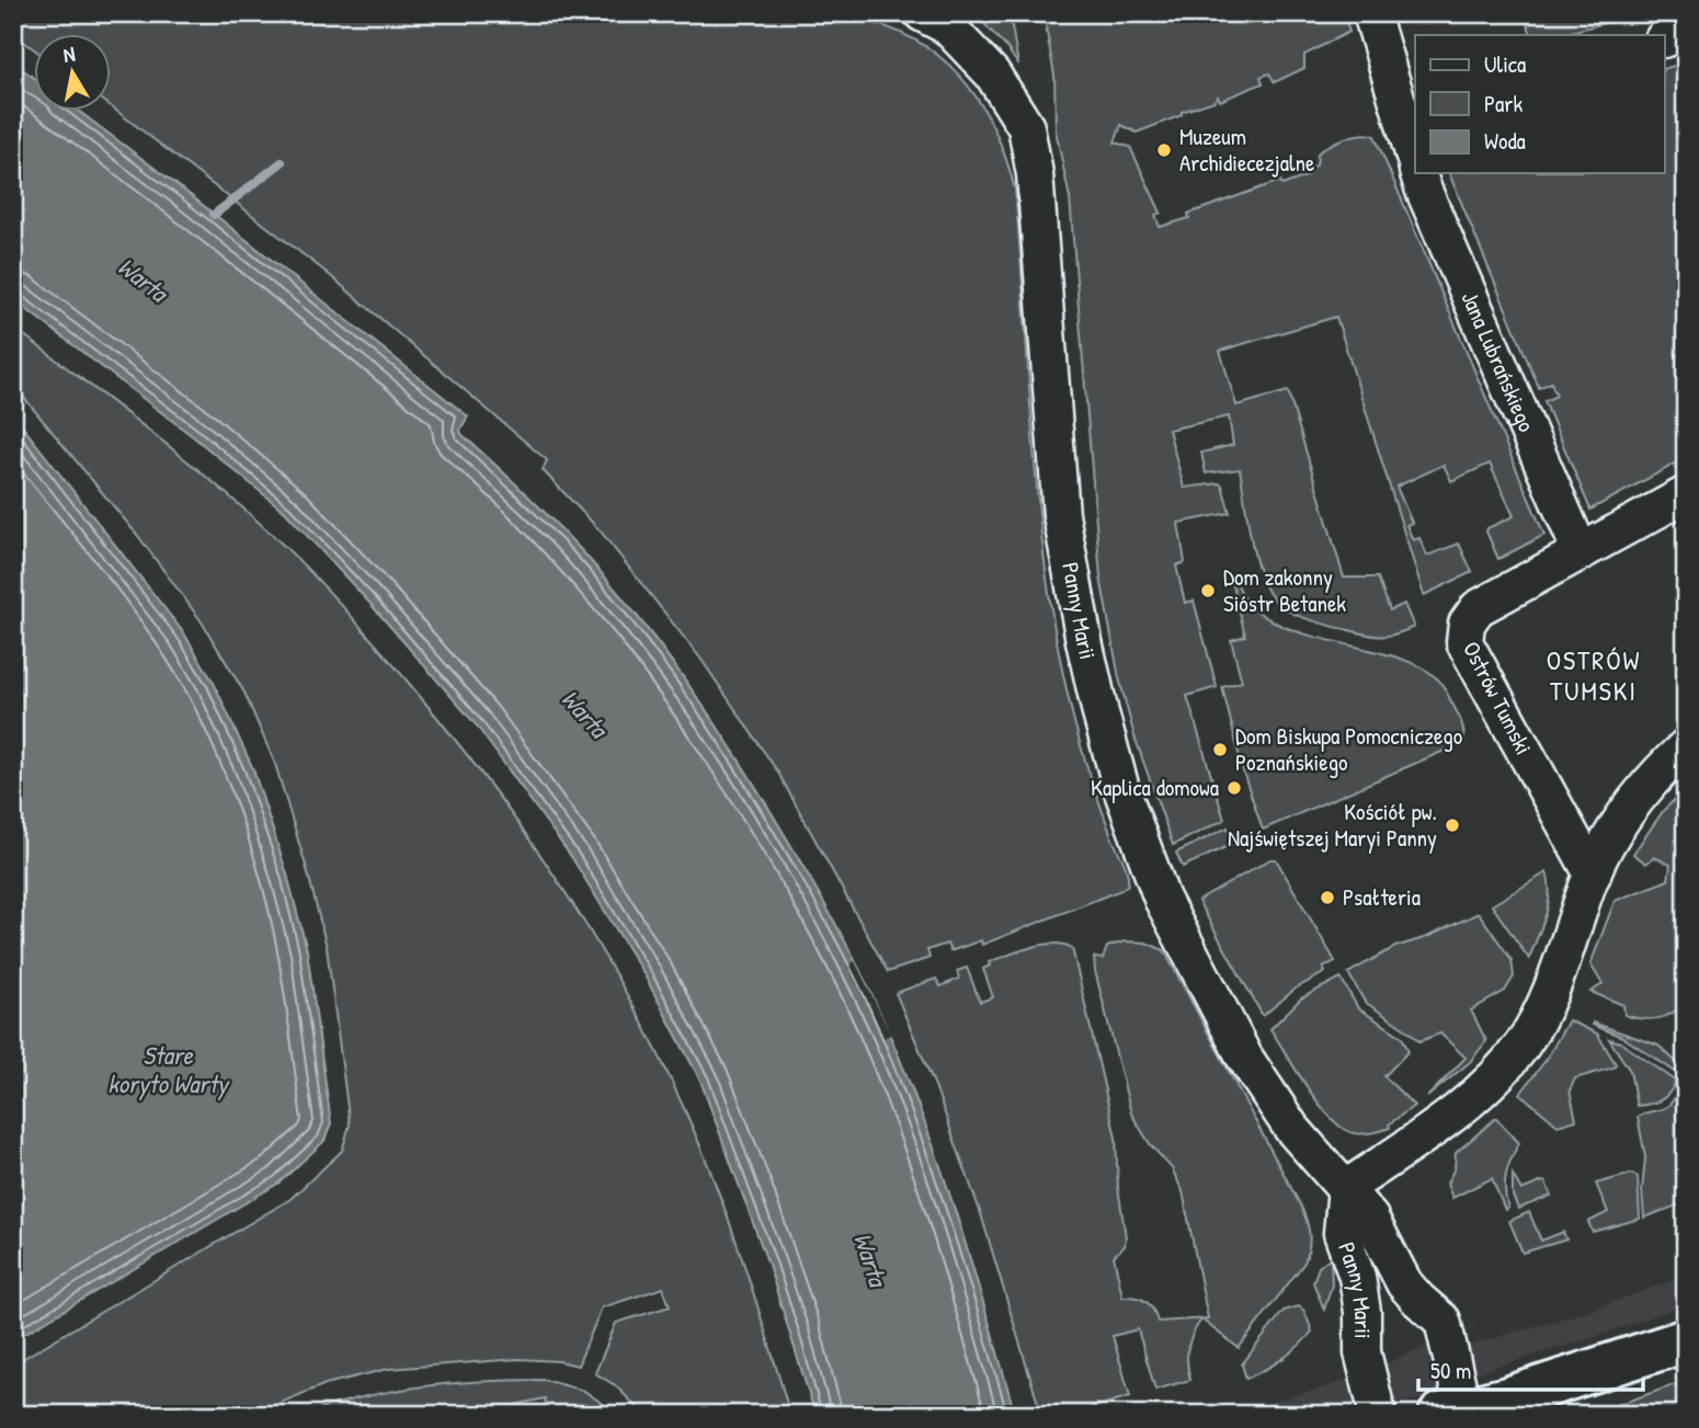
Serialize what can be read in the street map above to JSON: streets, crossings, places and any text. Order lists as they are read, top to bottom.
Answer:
{
  "streets": {
    "street": ["Jana Lubrańskiego", "Panny Marii", "Ostrów Tumski"]
  },
  "crossings": [
    ["Jana Lubrańskiego", "Ostrów Tumski"]
  ],
  "districts": ["OSTRÓW TUMSKI"],
  "water": ["Warta", "Stare koryto Warty"],
  "places": [
    "Muzeum Archidiecezjalne",
    "Dom zakonny Sióstr Betanek",
    "Dom Biskupa Pomocniczego Poznańskiego",
    "Kaplica domowa",
    "Kościół pw. Najświętszej Maryi Panny",
    "Psałteria"
  ],
  "legend": ["Ulica", "Park", "Woda"],
  "scale_bar": "50 m",
  "north": "top"
}
